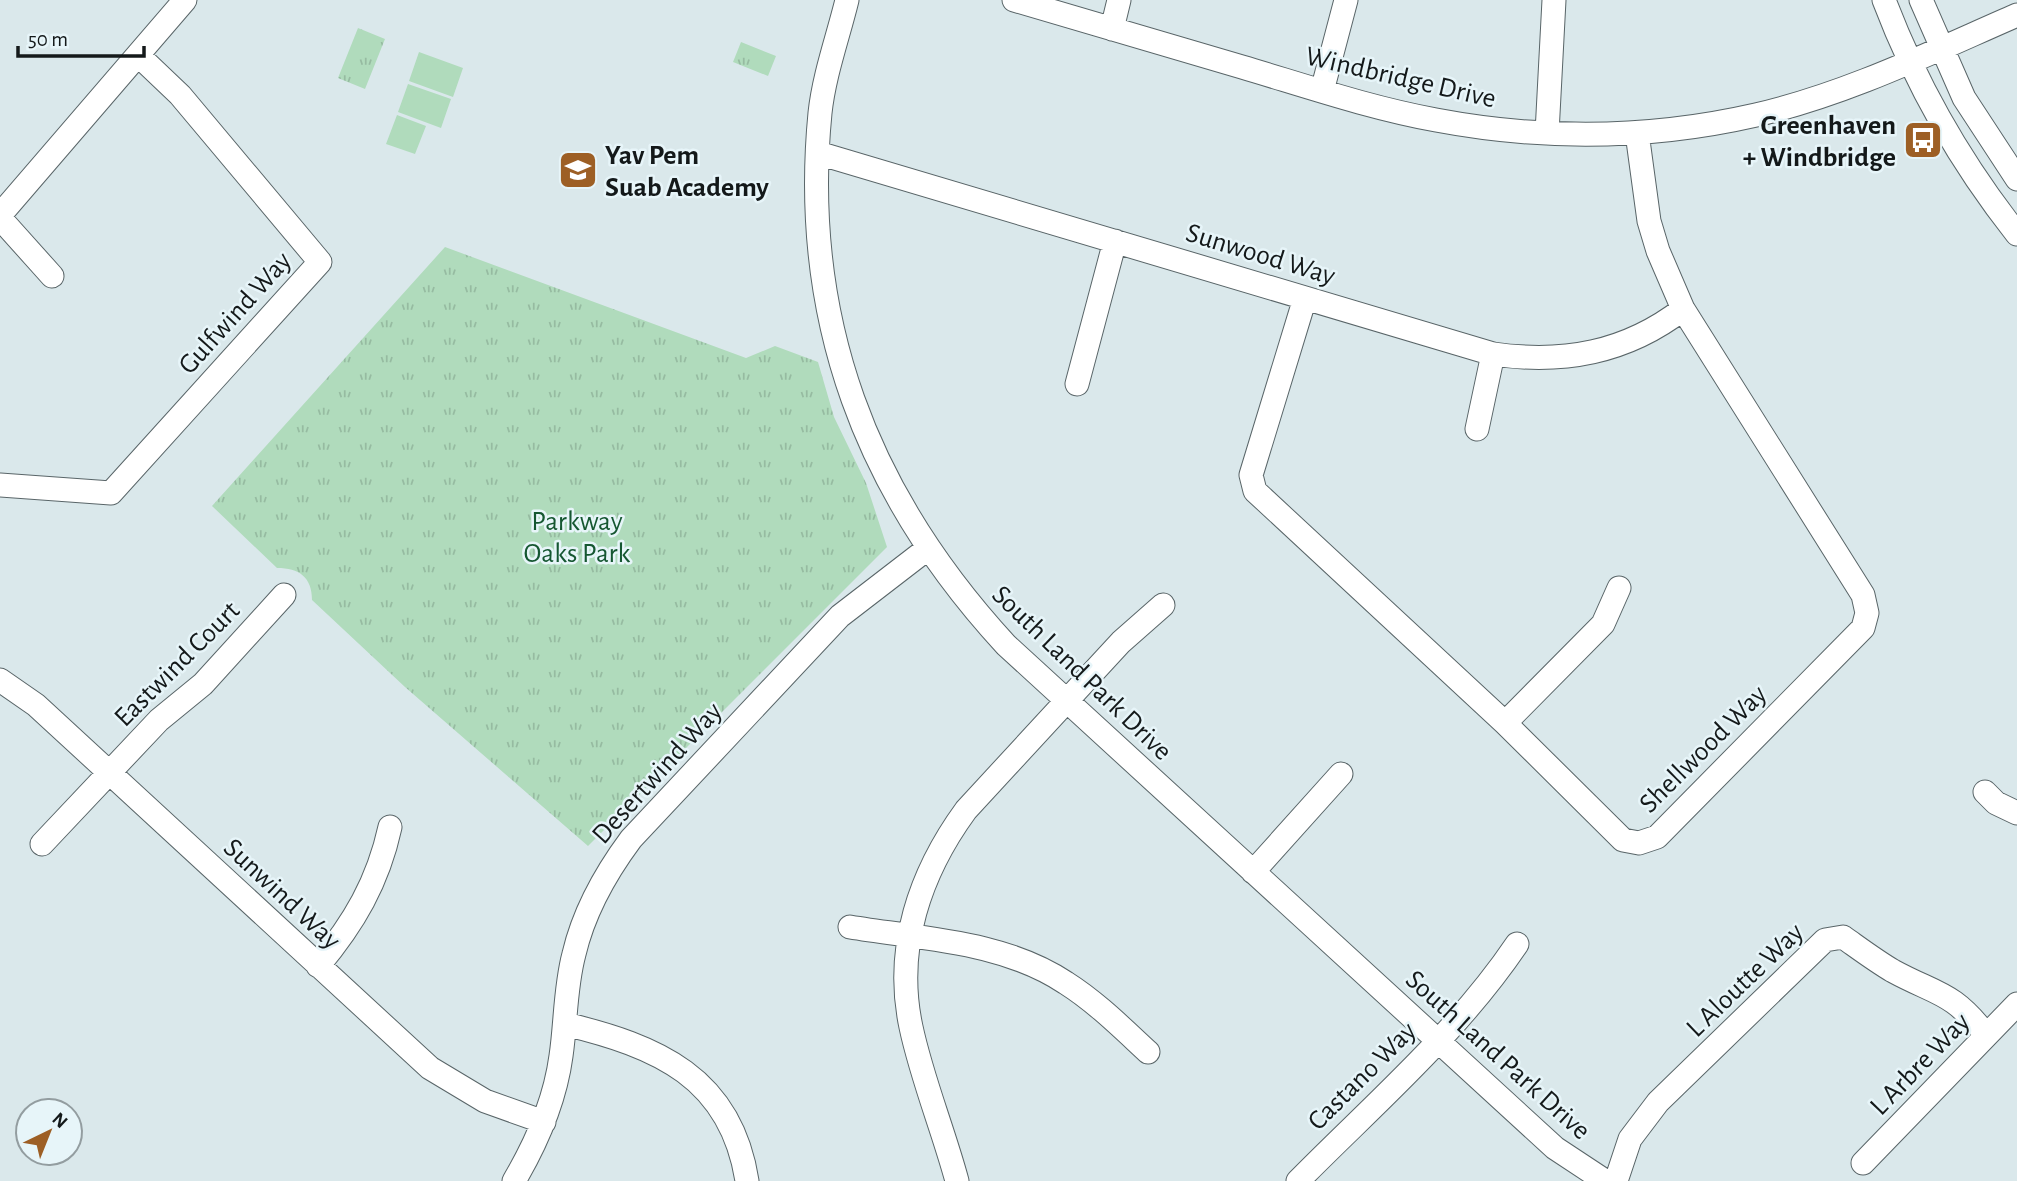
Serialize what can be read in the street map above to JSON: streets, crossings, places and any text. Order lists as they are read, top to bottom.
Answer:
{
  "streets": {
    "street": [
      "Windbridge Drive",
      "Sunwood Way",
      "Gulfwind Way",
      "Eastwind Court",
      "South Land Park Drive",
      "Shellwood Way",
      "Desertwind Way",
      "Sunwind Way",
      "L Aloutte Way",
      "L Arbre Way",
      "Castano Way"
    ]
  },
  "crossings": [
    ["Windbridge Drive", "Shellwood Way"],
    ["Sunwood Way", "South Land Park Drive"],
    ["Sunwood Way", "Shellwood Way"],
    ["Eastwind Court", "Sunwind Way"],
    ["South Land Park Drive", "Desertwind Way"],
    ["South Land Park Drive", "Castano Way"],
    ["Desertwind Way", "Sunwind Way"],
    ["L Aloutte Way", "L Arbre Way"]
  ],
  "parks": ["Parkway Oaks Park"],
  "places": {
    "bus stop": ["Greenhaven + Windbridge"],
    "school or university": ["Yav Pem Suab Academy"]
  },
  "scale_bar": "50 m",
  "north": "top right"
}
